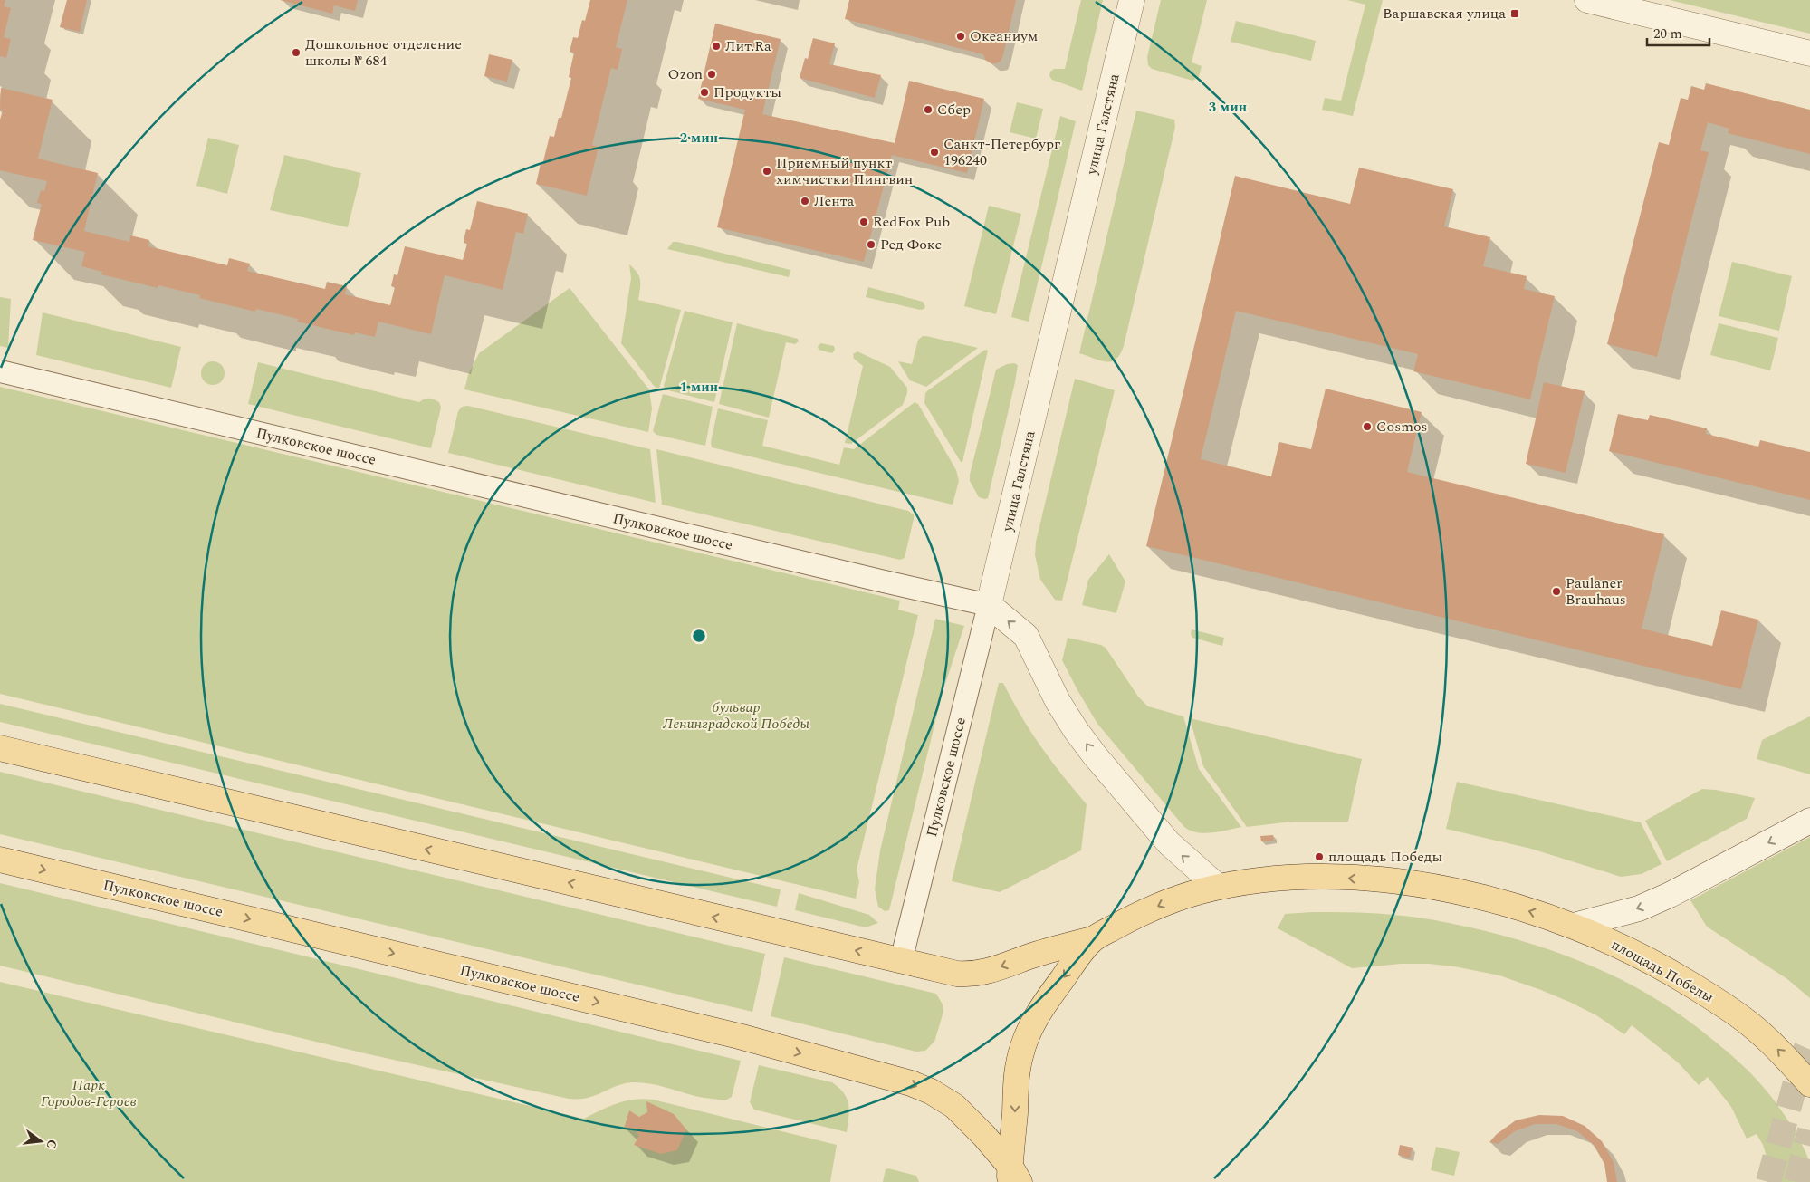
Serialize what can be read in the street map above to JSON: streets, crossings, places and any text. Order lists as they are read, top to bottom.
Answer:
{
  "streets": {
    "main road": ["Пулковское шоссе", "площадь Победы"],
    "street": ["улица Галстяна"]
  },
  "crossings": [
    ["улица Галстяна", "Пулковское шоссе"],
    ["Пулковское шоссе", "площадь Победы"]
  ],
  "one_way": ["Пулковское шоссе"],
  "parks": ["бульвар Ленинградской Победы", "Парк Городов-Героев"],
  "places": {
    "transit": ["Варшавская улица"],
    "other": [
      "Океаниум",
      "Лит.Ra",
      "Дошкольное отделение школы № 684",
      "Ozon",
      "Продукты",
      "Сбер",
      "Санкт-Петербург 196240",
      "Приемный пункт химчистки Пингвин",
      "Лента",
      "RedFox Pub",
      "Ред Фокс",
      "Cosmos",
      "Paulaner Brauhaus",
      "площадь Победы"
    ]
  },
  "scale_bar": "20 m",
  "north": "right",
  "rings": ["3 мин", "2 мин", "1 мин"]
}
